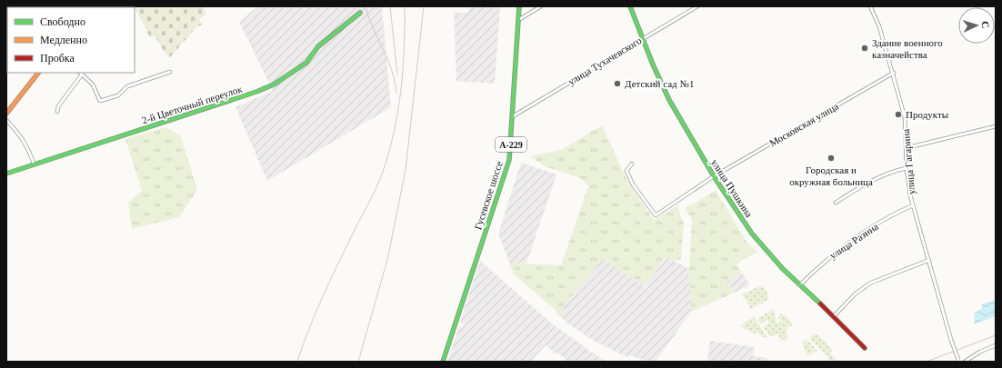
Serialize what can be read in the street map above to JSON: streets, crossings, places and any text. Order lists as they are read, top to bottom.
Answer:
{
  "streets": {
    "main road": [
      "2-й Цветочный переулок",
      "А-229",
      "улица Пушкина",
      "Гусевское шоссе"
    ],
    "street": [
      "улица Тухачевского",
      "Московская улица",
      "улица Гагарина",
      "улица Разина"
    ]
  },
  "crossings": [
    ["улица Тухачевского", "улица Пушкина"],
    ["улица Тухачевского", "Гусевское шоссе"],
    ["Московская улица", "улица Гагарина"],
    ["Московская улица", "улица Пушкина"],
    ["улица Гагарина", "улица Разина"],
    ["улица Пушкина", "улица Разина"]
  ],
  "places": [
    "Здание военного казначейства",
    "Детский сад №1",
    "Продукты",
    "Городская и окружная больница"
  ],
  "legend": ["Свободно", "Медленно", "Пробка"],
  "north": "right"
}
